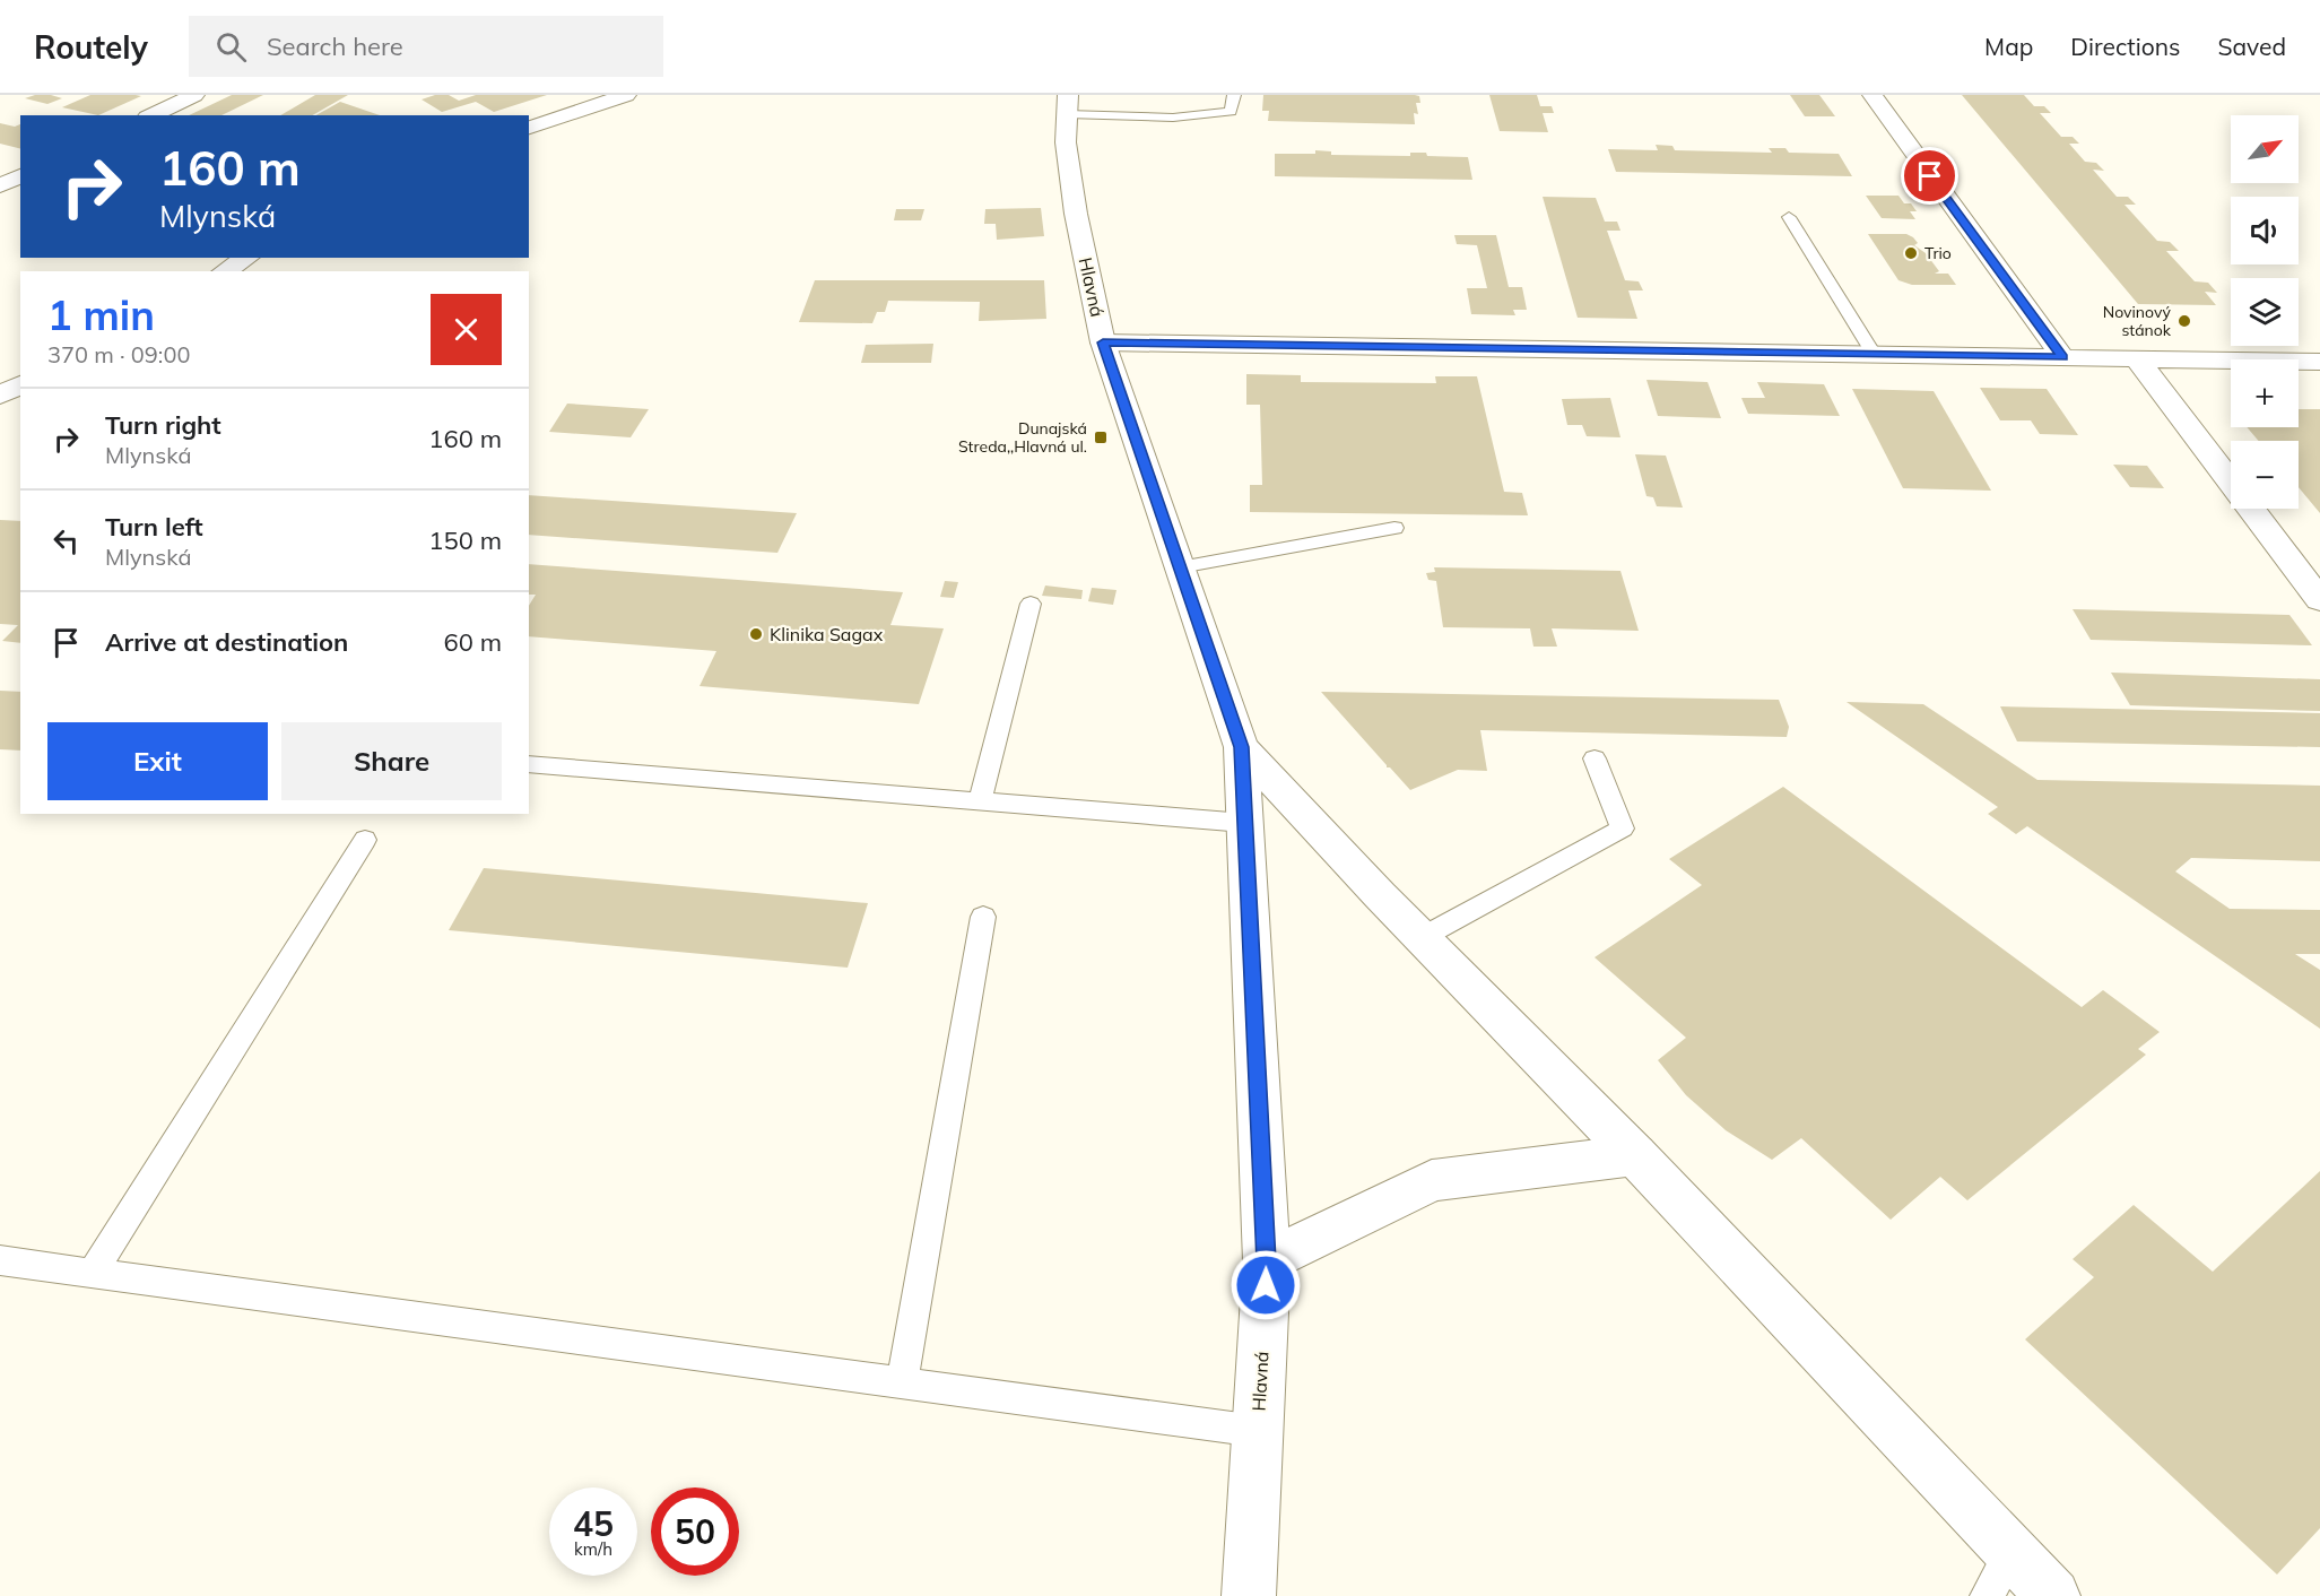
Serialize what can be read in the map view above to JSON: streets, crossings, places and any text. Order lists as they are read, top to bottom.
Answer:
{
  "streets": {
    "street": ["Hlavná"]
  },
  "places": {
    "other": ["Trio", "Novinový stánok", "Klinika Sagax"],
    "transit": ["Dunajská Streda,,Hlavná ul."]
  },
  "north": "top right",
  "page": {
    "header": "Routely",
    "search": "Search here",
    "nav": ["Map", "Directions", "Saved"],
    "map_buttons": ["+", "−"],
    "turn": ["160 m", "Mlynská"],
    "heading": ["1 min", "370 m · 09:00"],
    "list": [
      {
        "name": "Turn right",
        "note": "Mlynská",
        "value": "160 m"
      },
      {
        "name": "Turn left",
        "note": "Mlynská",
        "value": "150 m"
      },
      {
        "name": "Arrive at destination",
        "value": "60 m"
      }
    ],
    "buttons": ["Exit", "Share"],
    "speed": "45 km/h",
    "limit": "50"
  }
}
